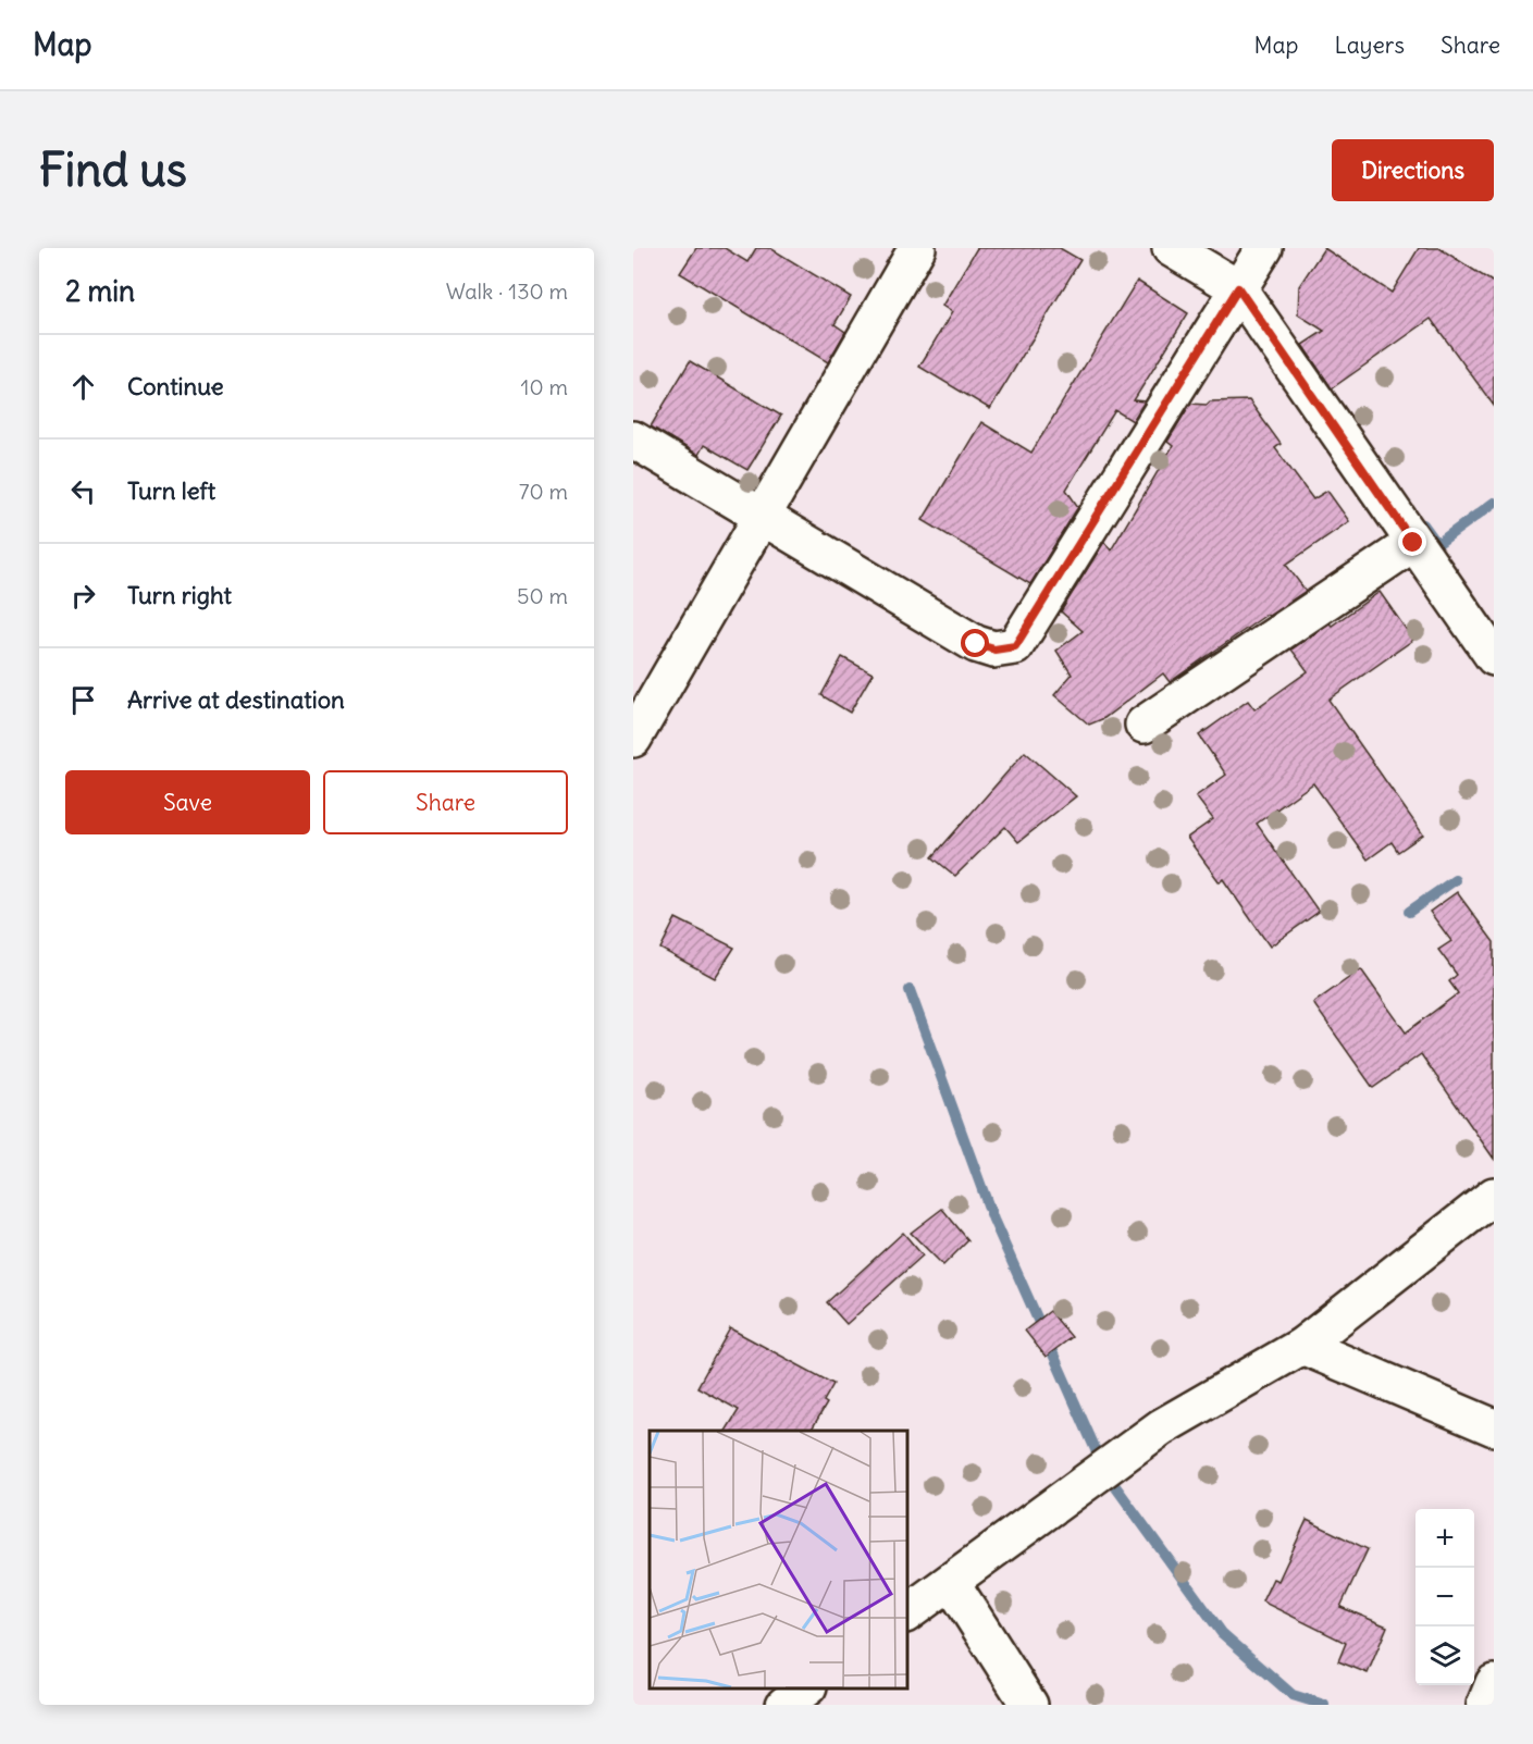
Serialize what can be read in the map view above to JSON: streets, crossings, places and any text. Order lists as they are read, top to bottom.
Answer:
{
  "page": {
    "header": "Map",
    "nav": ["Map", "Layers", "Share"],
    "buttons": [
      "Directions",
      ["Save", "Share"]
    ],
    "title": "Find us",
    "heading": ["2 min", "Walk · 130 m"],
    "list": [
      ["Continue", "10 m"],
      ["Turn left", "70 m"],
      ["Turn right", "50 m"],
      "Arrive at destination"
    ],
    "map_buttons": ["+", "−"]
  }
}
